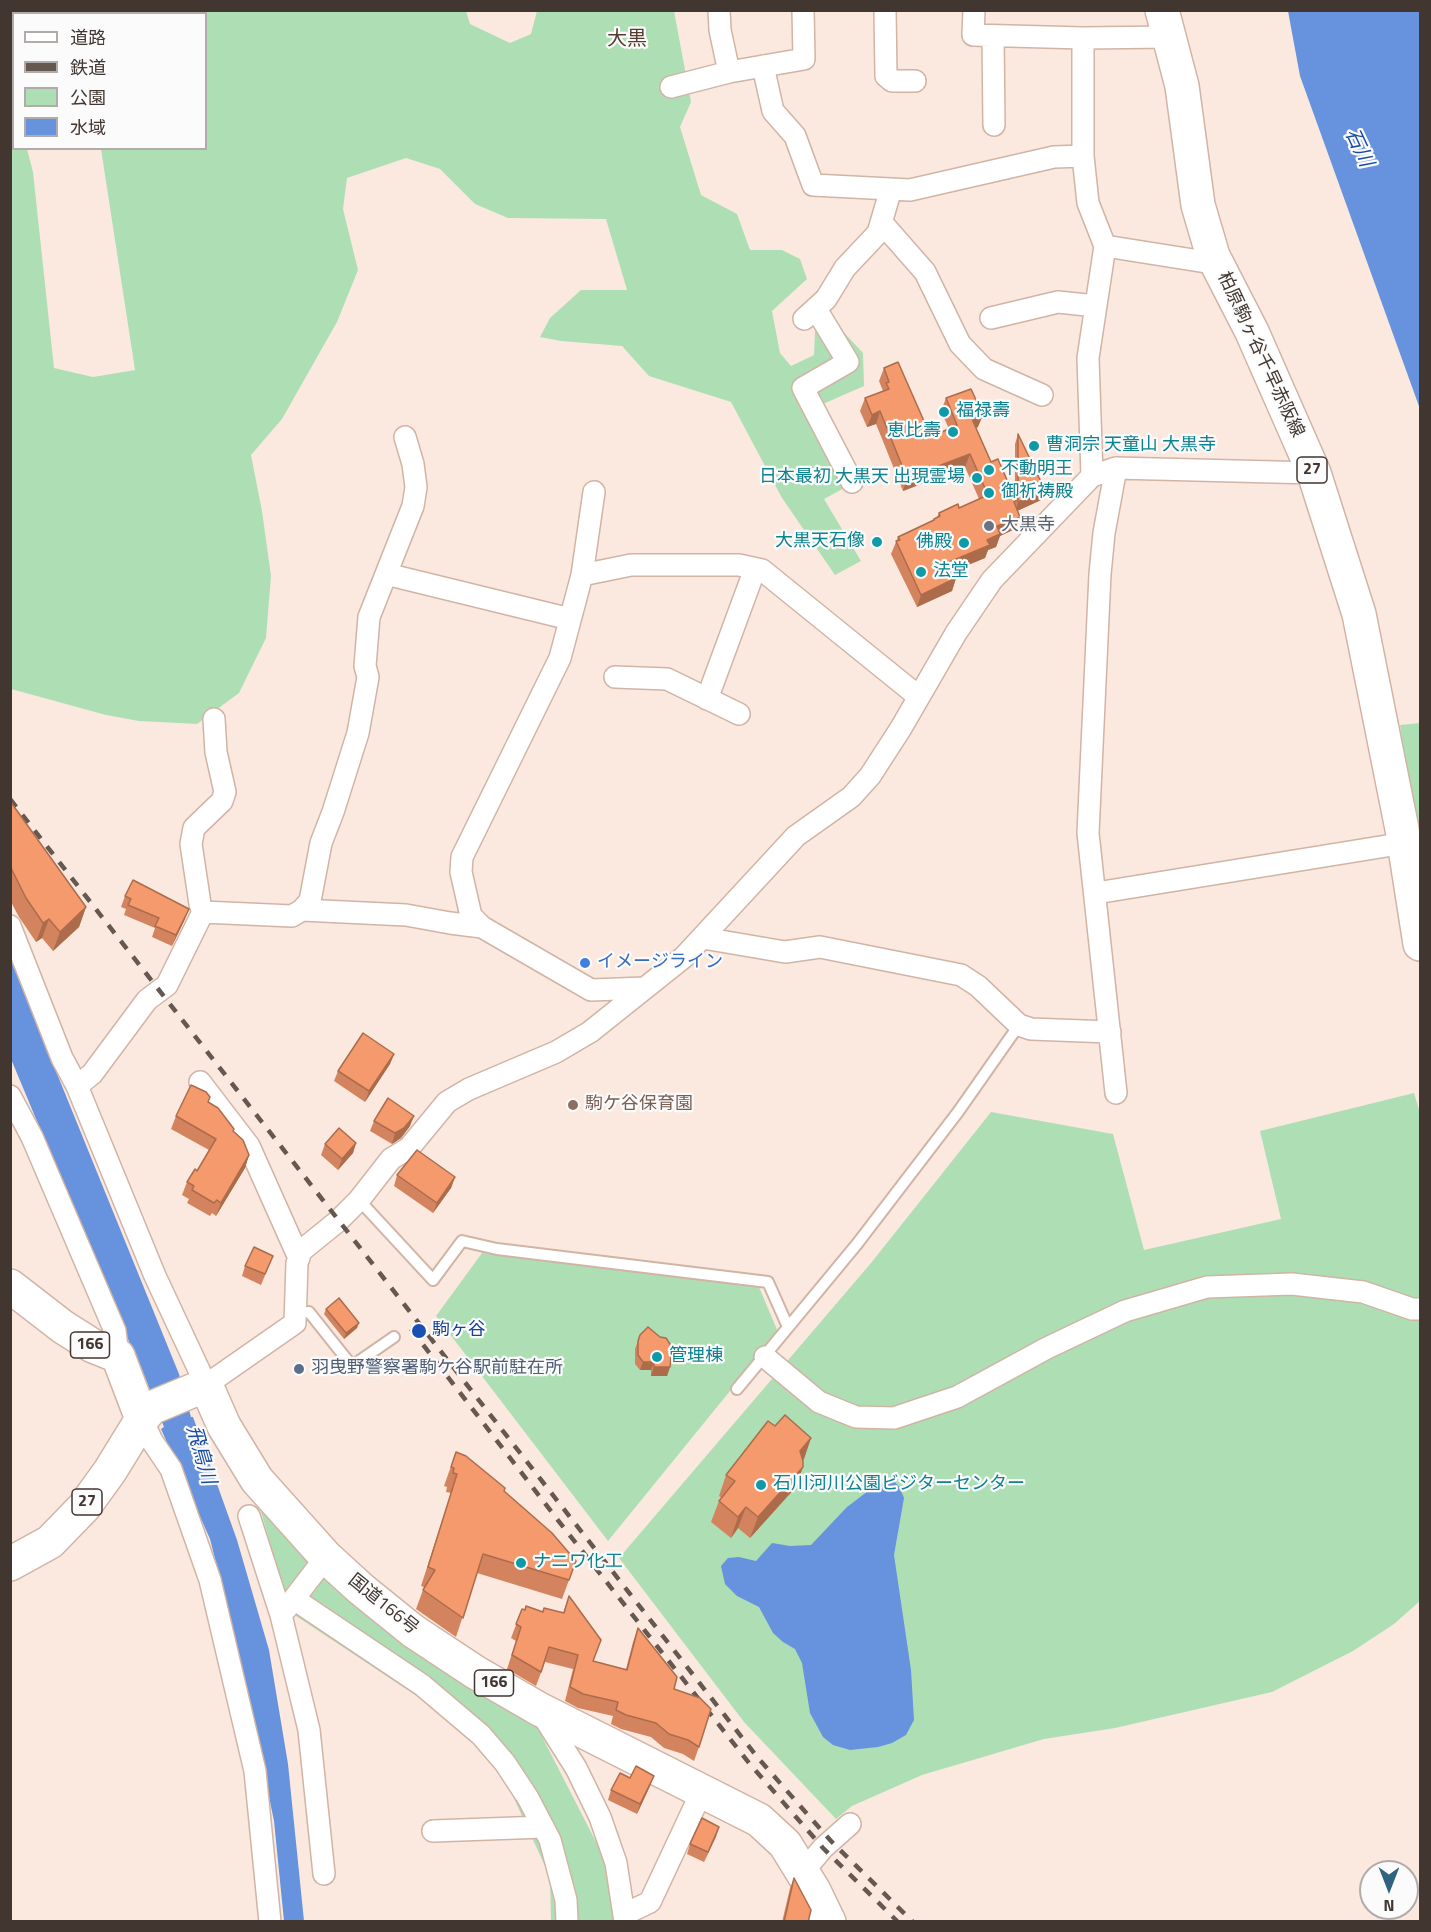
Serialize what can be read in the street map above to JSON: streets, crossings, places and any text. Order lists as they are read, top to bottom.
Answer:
{
  "streets": {
    "main road": [
      "柏原駒ヶ谷千早赤阪線",
      "27",
      "166",
      "国道166号"
    ]
  },
  "crossings": [
    ["27", "166"]
  ],
  "districts": ["大黒"],
  "water": ["石川", "飛鳥川"],
  "places": [
    "福禄壽",
    "恵比壽",
    "曹洞宗 天童山 大黒寺",
    "不動明王",
    "日本最初 大黒天 出現霊場",
    "御祈祷殿",
    "大黒寺",
    "大黒天石像",
    "佛殿",
    "法堂",
    "イメージライン",
    "駒ケ谷保育園",
    "駒ヶ谷",
    "管理棟",
    "羽曳野警察署駒ケ谷駅前駐在所",
    "石川河川公園ビジターセンター",
    "ナニワ化工"
  ],
  "legend": [
    "道路",
    "鉄道",
    "公園",
    "水域"
  ],
  "north": "bottom"
}
